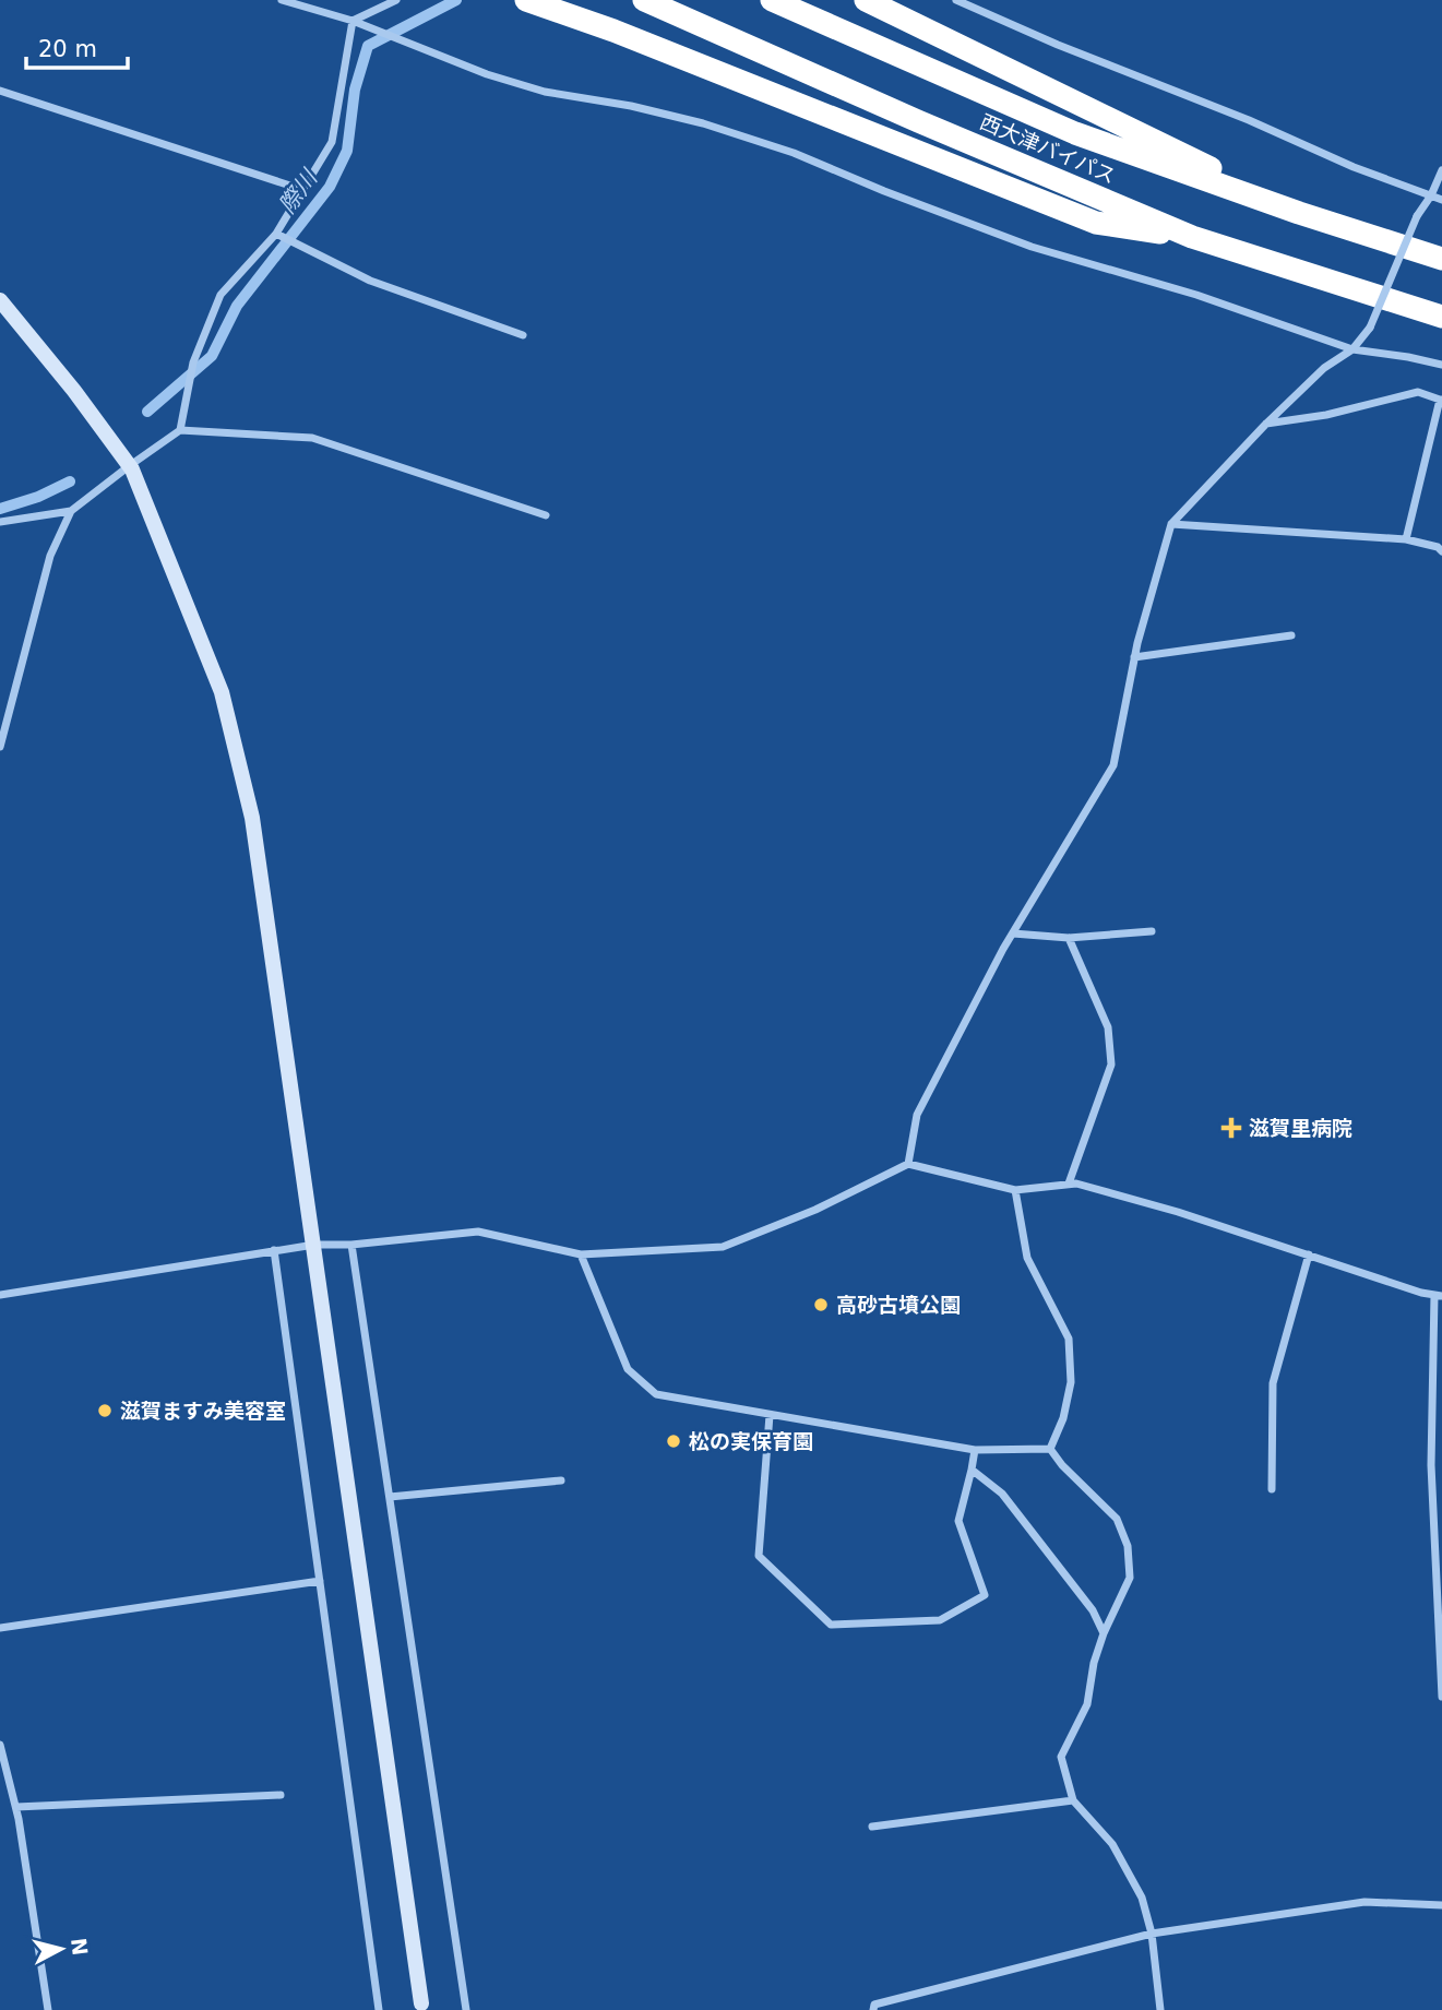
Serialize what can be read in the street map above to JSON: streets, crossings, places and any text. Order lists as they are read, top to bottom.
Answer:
{
  "streets": {
    "highway": ["西大津バイパス"]
  },
  "water": ["際川"],
  "places": {
    "health": ["滋賀里病院"],
    "other": ["高砂古墳公園", "滋賀ますみ美容室", "松の実保育園"]
  },
  "scale_bar": "20 m",
  "north": "right"
}
